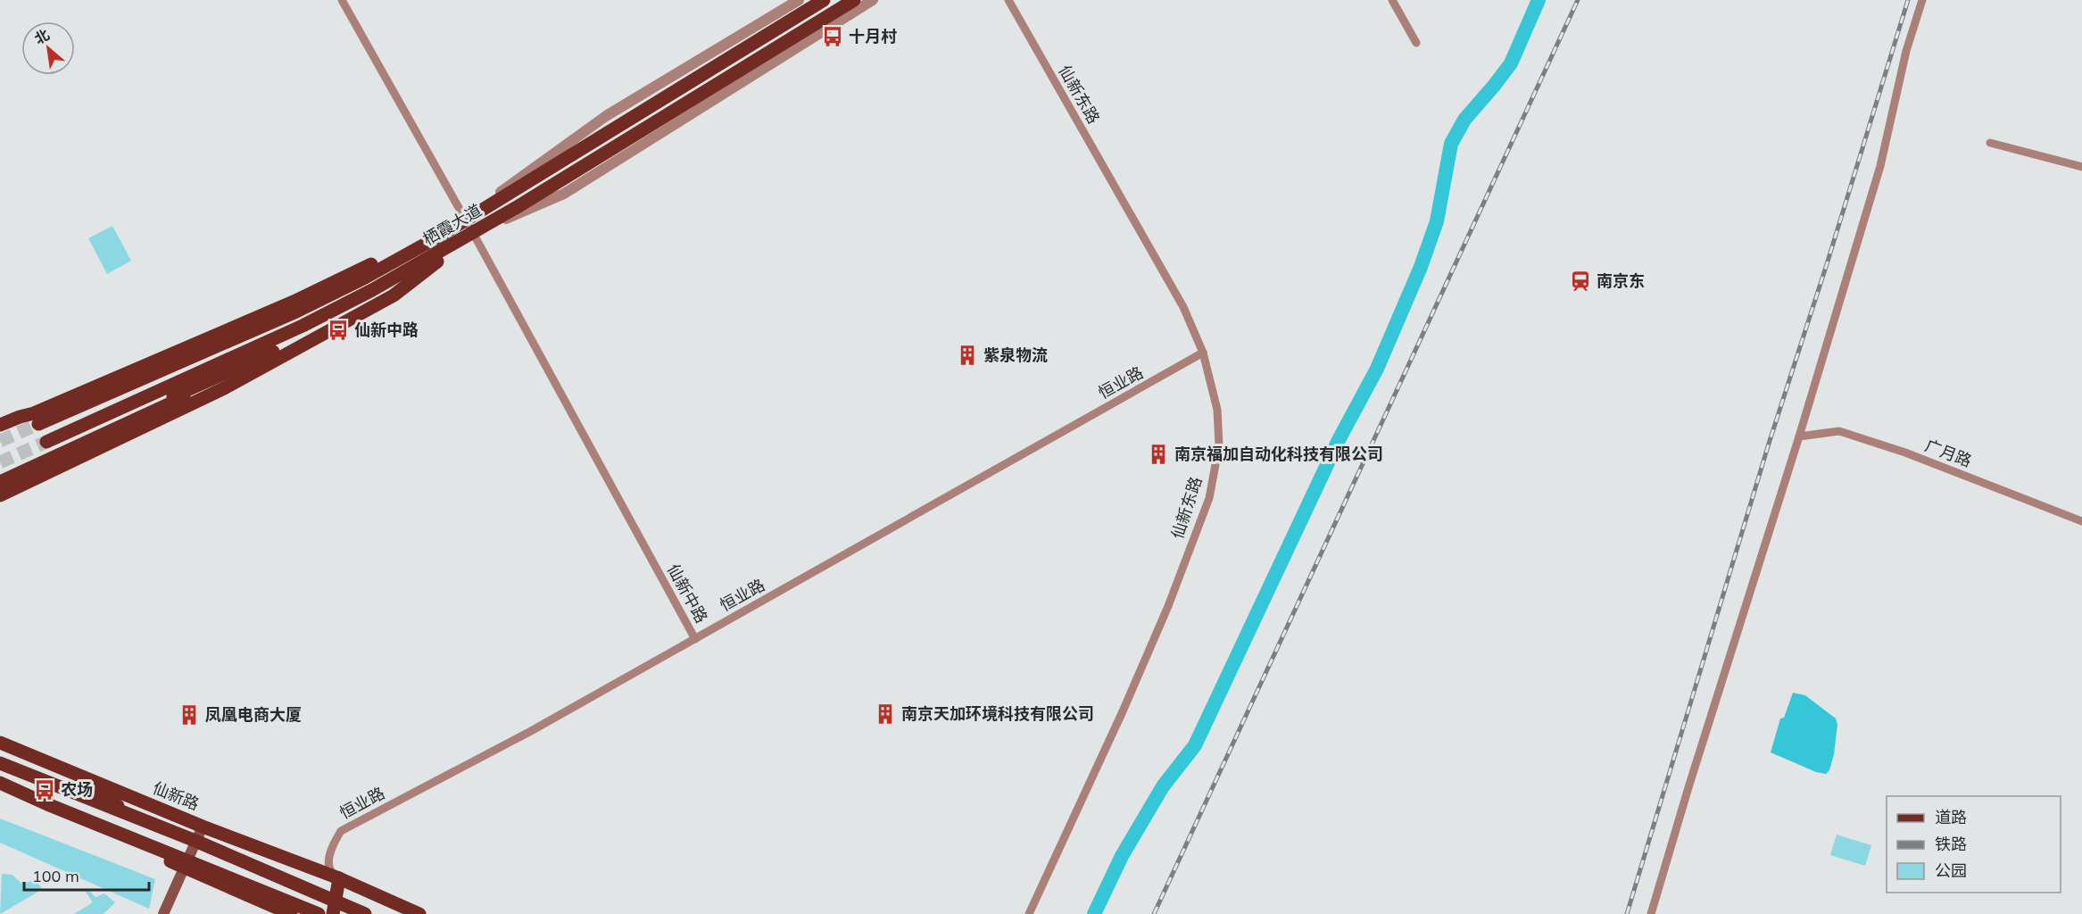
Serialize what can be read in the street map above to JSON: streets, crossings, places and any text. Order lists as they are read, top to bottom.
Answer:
{
  "streets": {
    "main road": ["栖霞大道", "仙新路"],
    "street": [
      "仙新东路",
      "恒业路",
      "广月路",
      "仙新中路"
    ]
  },
  "crossings": [
    ["仙新东路", "恒业路"],
    ["栖霞大道", "仙新中路"],
    ["恒业路", "仙新中路"],
    ["恒业路", "仙新路"]
  ],
  "places": {
    "bus stop": ["十月村", "仙新中路", "农场"],
    "station": ["南京东"],
    "building": [
      "紫泉物流",
      "南京福加自动化科技有限公司",
      "南京天加环境科技有限公司",
      "凤凰电商大厦"
    ]
  },
  "legend": ["道路", "铁路", "公园"],
  "scale_bar": "100 m",
  "north": "top left"
}
